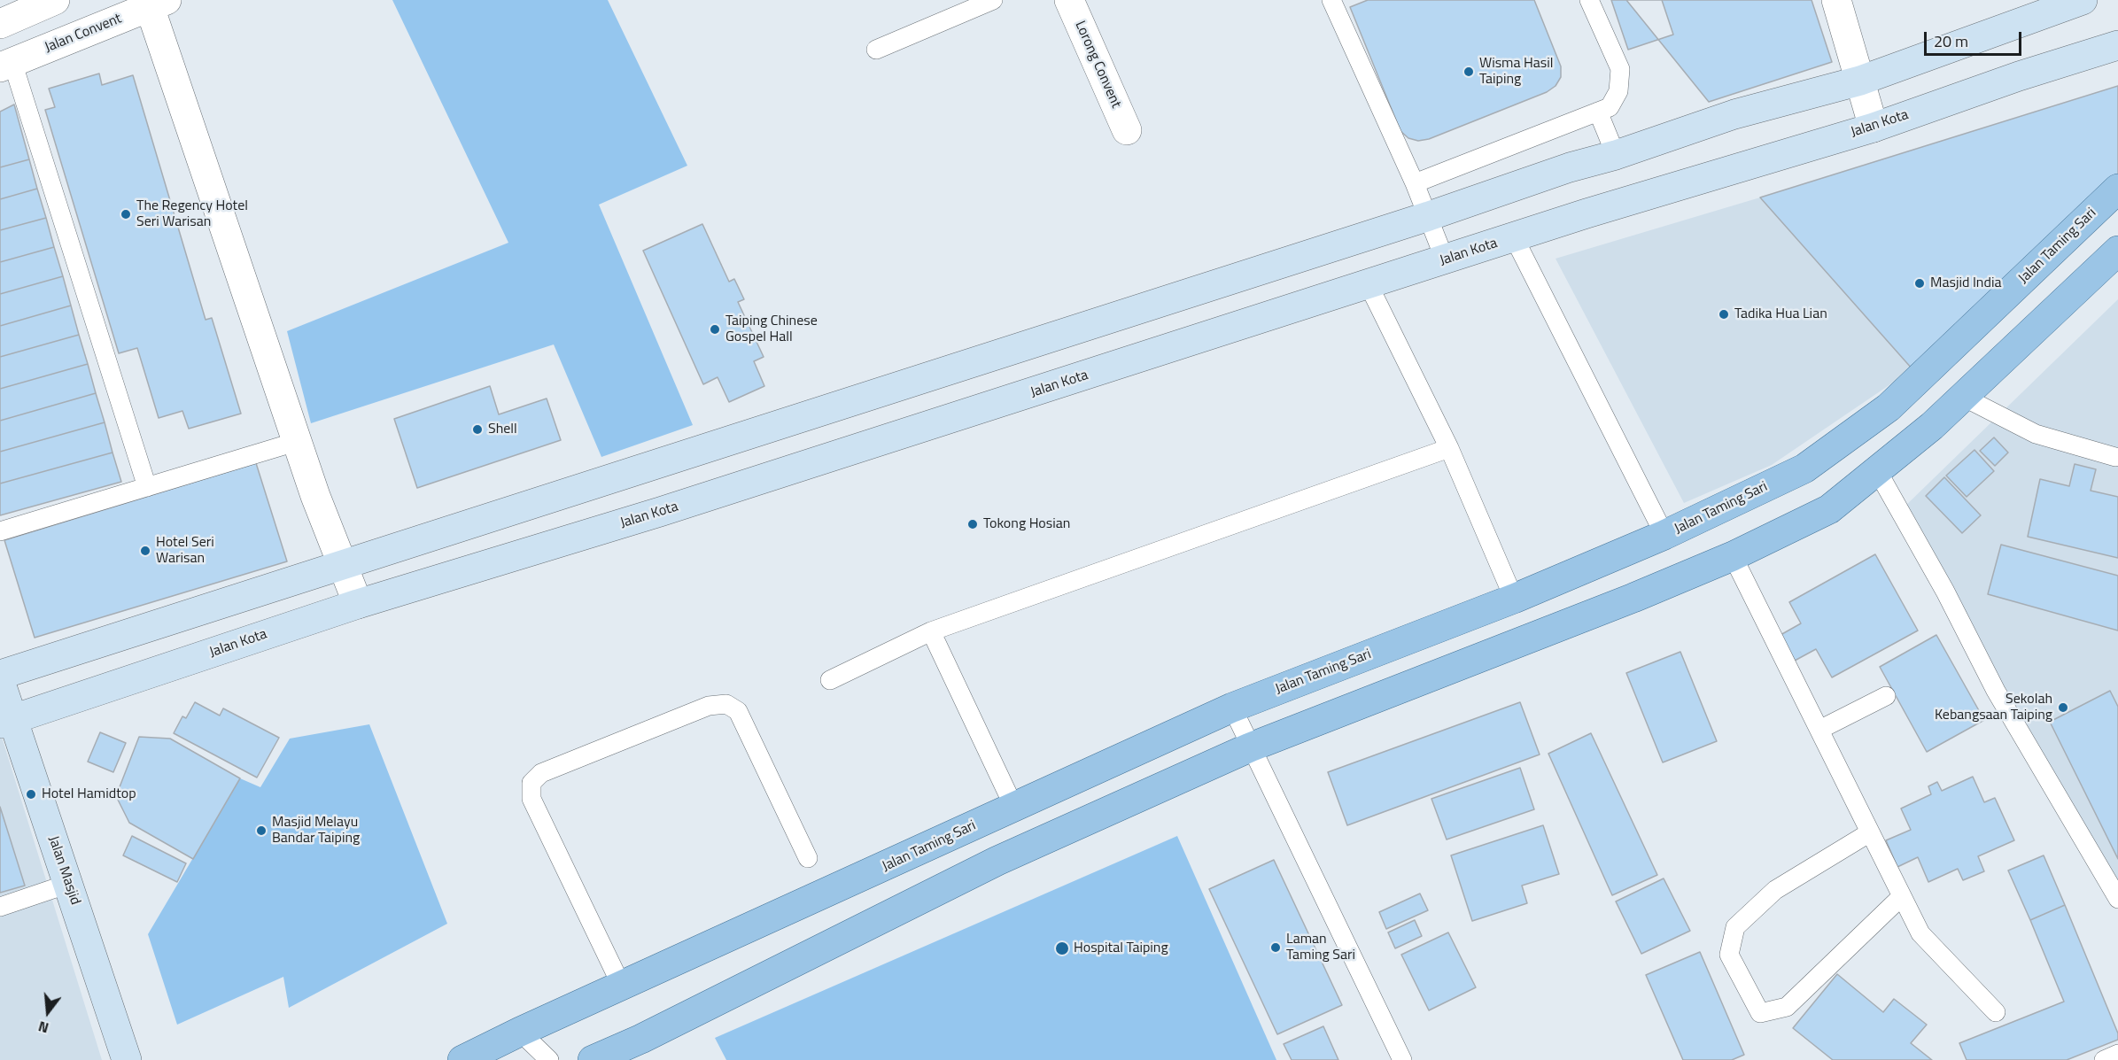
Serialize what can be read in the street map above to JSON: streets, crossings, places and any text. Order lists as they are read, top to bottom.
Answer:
{
  "streets": {
    "main road": ["Jalan Kota", "Jalan Taming Sari", "Jalan Masjid"],
    "street": ["Jalan Convent", "Lorong Convent"]
  },
  "crossings": [
    ["Jalan Kota", "Jalan Masjid"]
  ],
  "places": [
    "Wisma Hasil Taiping",
    "The Regency Hotel Seri Warisan",
    "Masjid India",
    "Tadika Hua Lian",
    "Taiping Chinese Gospel Hall",
    "Shell",
    "Tokong Hosian",
    "Hotel Seri Warisan",
    "Sekolah Kebangsaan Taiping",
    "Hotel Hamidtop",
    "Masjid Melayu Bandar Taiping",
    "Laman Taming Sari",
    "Hospital Taiping"
  ],
  "scale_bar": "20 m",
  "north": "bottom"
}
